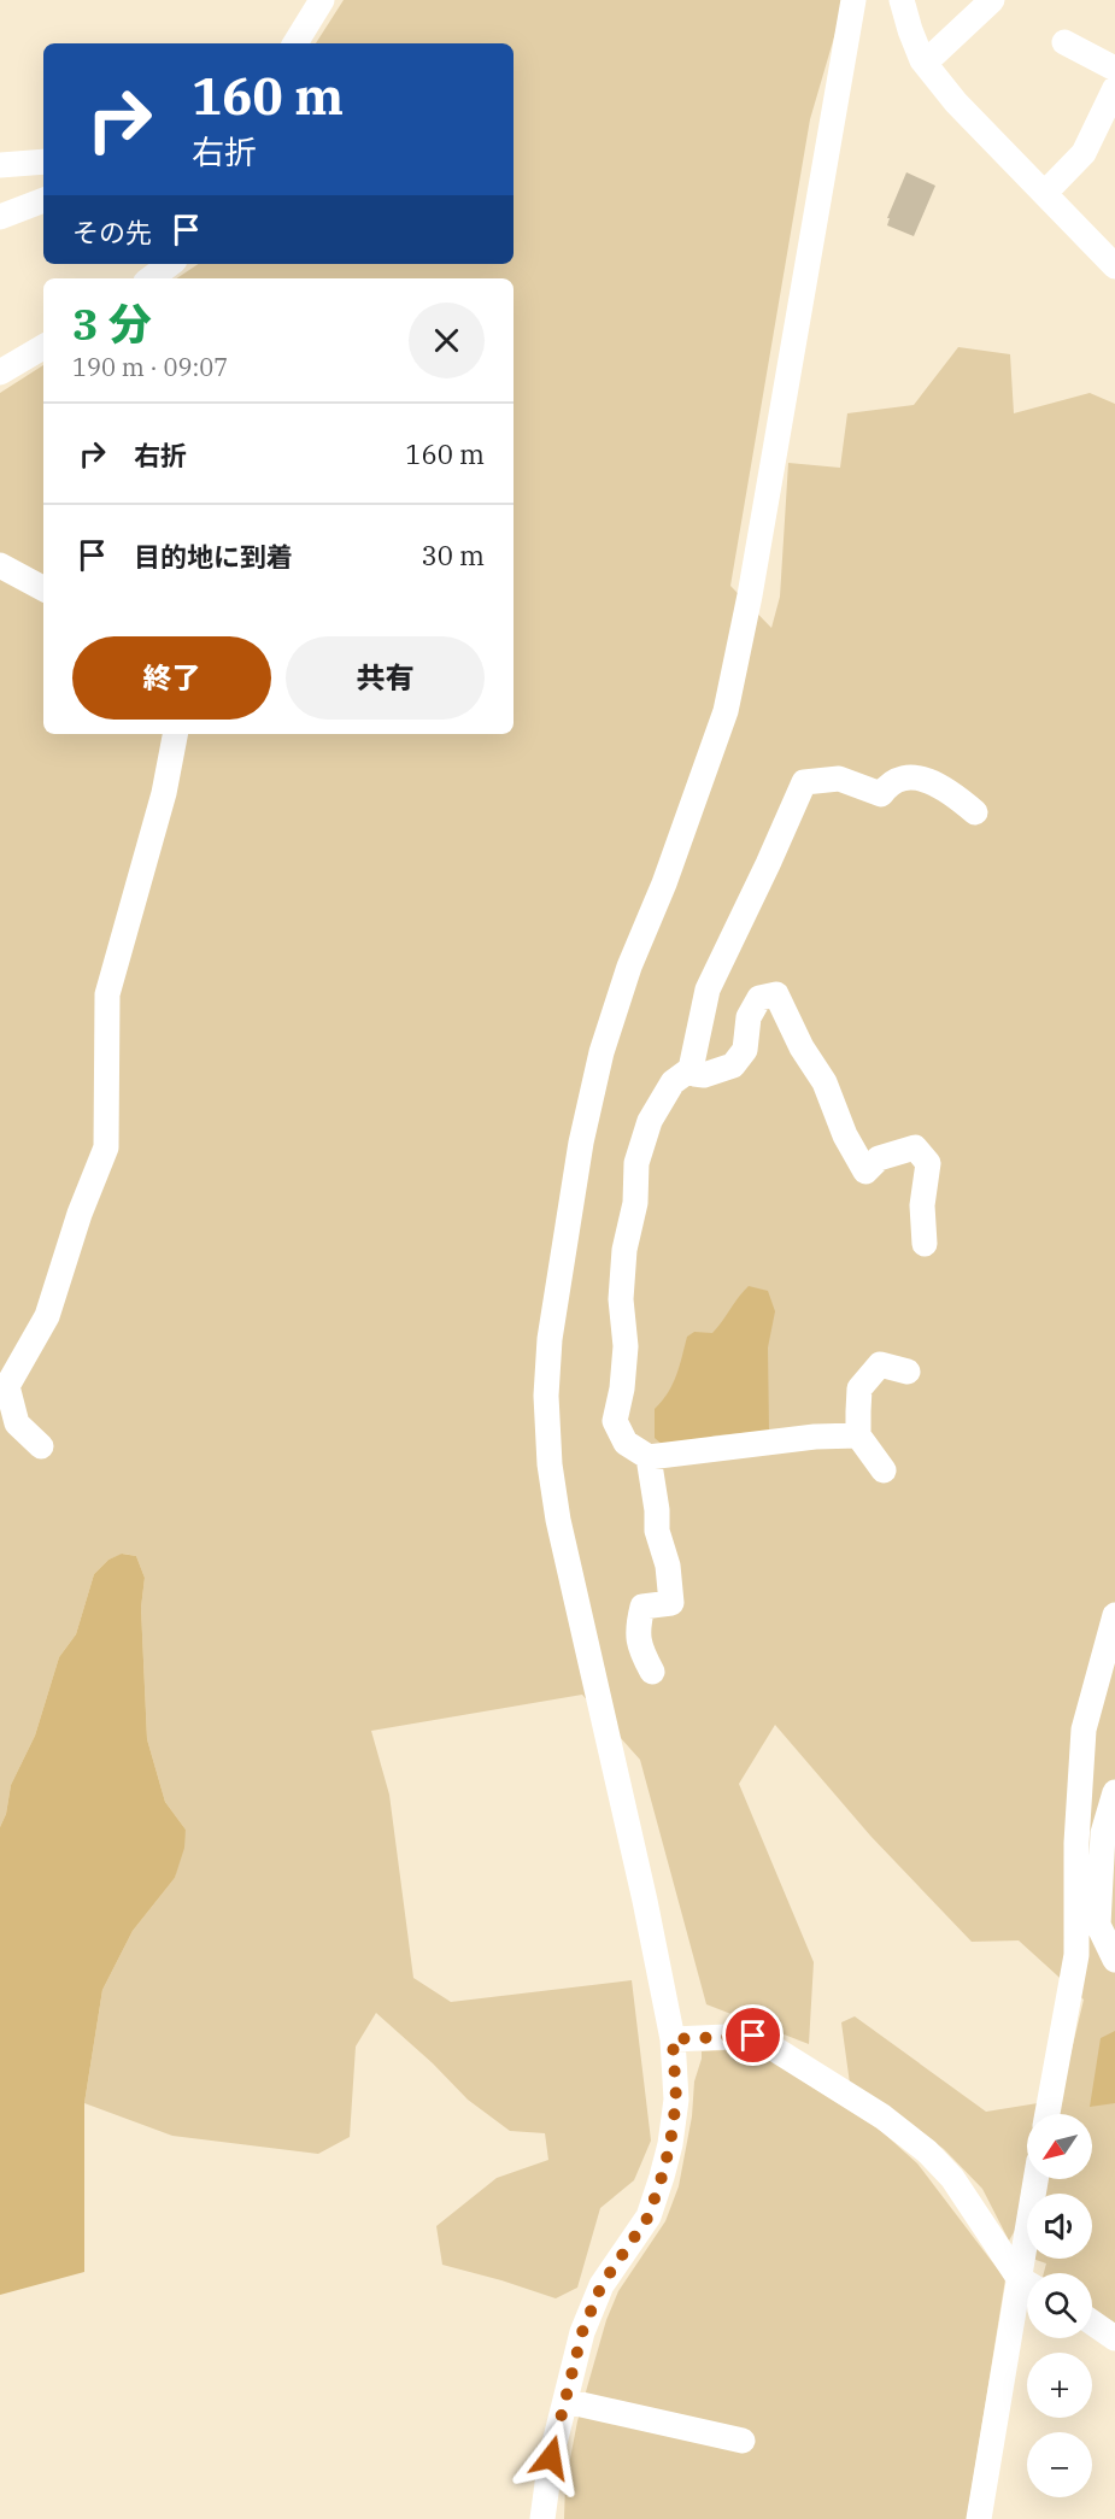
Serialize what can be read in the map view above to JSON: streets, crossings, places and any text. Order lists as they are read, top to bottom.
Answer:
{
  "north": "bottom left",
  "page": {
    "turn": ["160 m", "右折"],
    "then": "その先",
    "heading": ["3 分", "190 m · 09:07"],
    "list": [
      {
        "name": "右折",
        "value": "160 m"
      },
      {
        "name": "目的地に到着",
        "value": "30 m"
      }
    ],
    "buttons": ["終了", "共有"],
    "map_buttons": ["+", "−"]
  }
}
